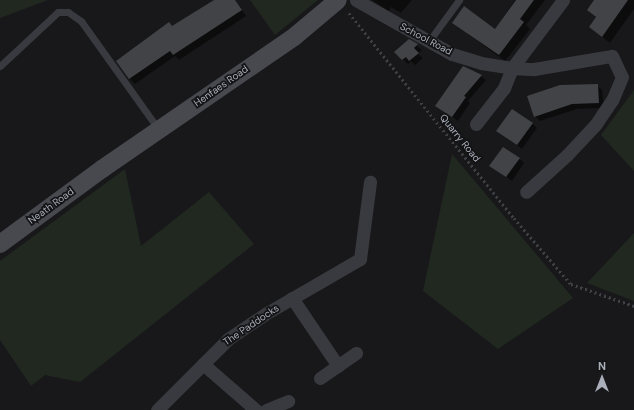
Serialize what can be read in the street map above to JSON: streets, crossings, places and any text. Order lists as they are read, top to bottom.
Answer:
{
  "streets": {
    "main road": ["Henfaes Road", "Neath Road"],
    "street": ["School Road", "The Paddocks"],
    "path": ["Quarry Road"]
  },
  "crossings": [
    ["Henfaes Road", "Quarry Road"],
    ["Henfaes Road", "Neath Road"]
  ],
  "north": "top"
}
